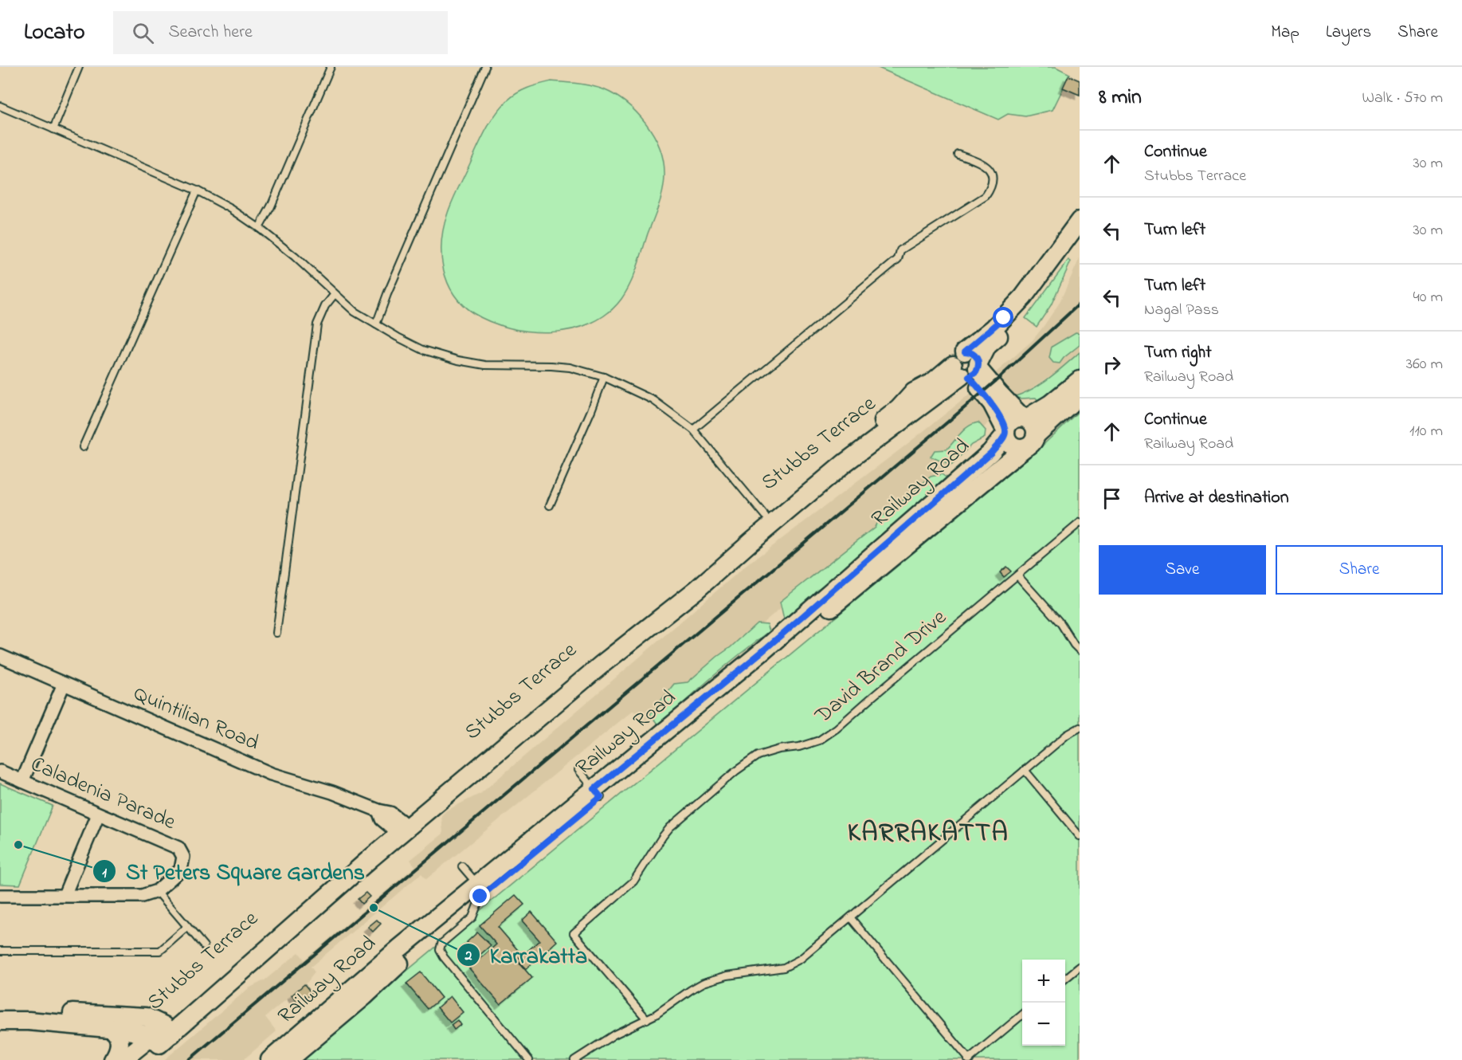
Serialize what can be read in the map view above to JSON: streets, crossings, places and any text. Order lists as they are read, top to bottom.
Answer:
{
  "streets": {
    "main road": ["Stubbs Terrace", "Railway Road"],
    "street": ["Quintilian Road", "Caladenia Parade"],
    "lane": ["David Brand Drive"]
  },
  "crossings": [
    ["Stubbs Terrace", "Quintilian Road"]
  ],
  "districts": ["KARRAKATTA"],
  "places": ["St Peters Square Gardens", "Karrakatta"],
  "page": {
    "header": "Locato",
    "search": "Search here",
    "nav": ["Map", "Layers", "Share"],
    "heading": ["8 min", "Walk · 570 m"],
    "list": [
      ["Continue", "Stubbs Terrace", "30 m"],
      ["Turn left", "30 m"],
      ["Turn left", "Nagal Pass", "40 m"],
      ["Turn right", "Railway Road", "360 m"],
      ["Continue", "Railway Road", "110 m"],
      "Arrive at destination"
    ],
    "buttons": ["Save", "Share"],
    "map_buttons": ["+", "−"]
  }
}
